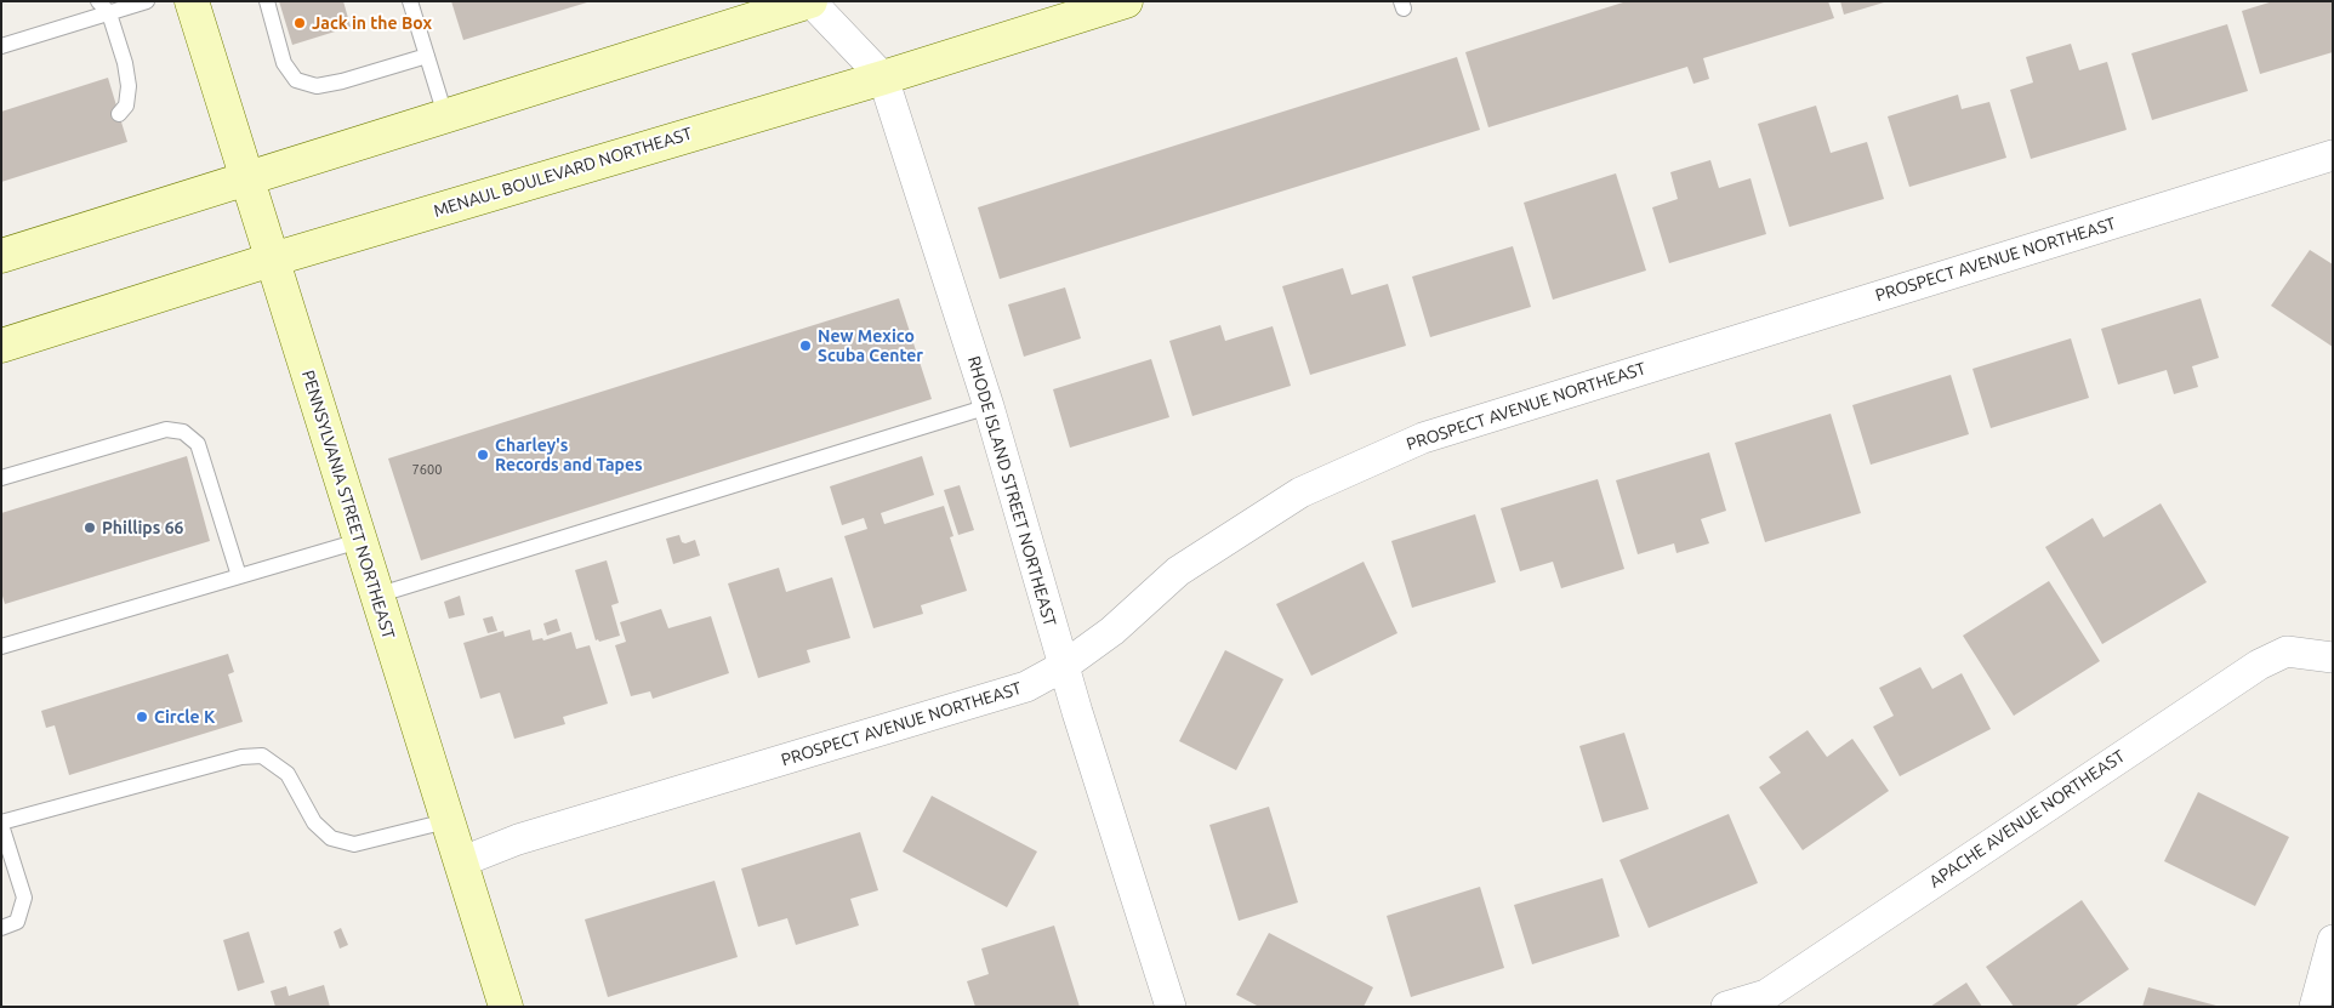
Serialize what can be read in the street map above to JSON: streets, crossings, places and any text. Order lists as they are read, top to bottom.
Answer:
{
  "streets": {
    "main road": ["MENAUL BOULEVARD NORTHEAST", "PENNSYLVANIA STREET NORTHEAST"],
    "street": ["PROSPECT AVENUE NORTHEAST", "RHODE ISLAND STREET NORTHEAST", "APACHE AVENUE NORTHEAST"]
  },
  "crossings": [
    ["MENAUL BOULEVARD NORTHEAST", "RHODE ISLAND STREET NORTHEAST"],
    ["MENAUL BOULEVARD NORTHEAST", "PENNSYLVANIA STREET NORTHEAST"],
    ["PROSPECT AVENUE NORTHEAST", "RHODE ISLAND STREET NORTHEAST"],
    ["PROSPECT AVENUE NORTHEAST", "PENNSYLVANIA STREET NORTHEAST"]
  ],
  "places": [
    "Jack in the Box",
    "New Mexico Scuba Center",
    "Charley's Records and Tapes",
    "Phillips 66",
    "Circle K"
  ],
  "house_numbers": ["7600"]
}
